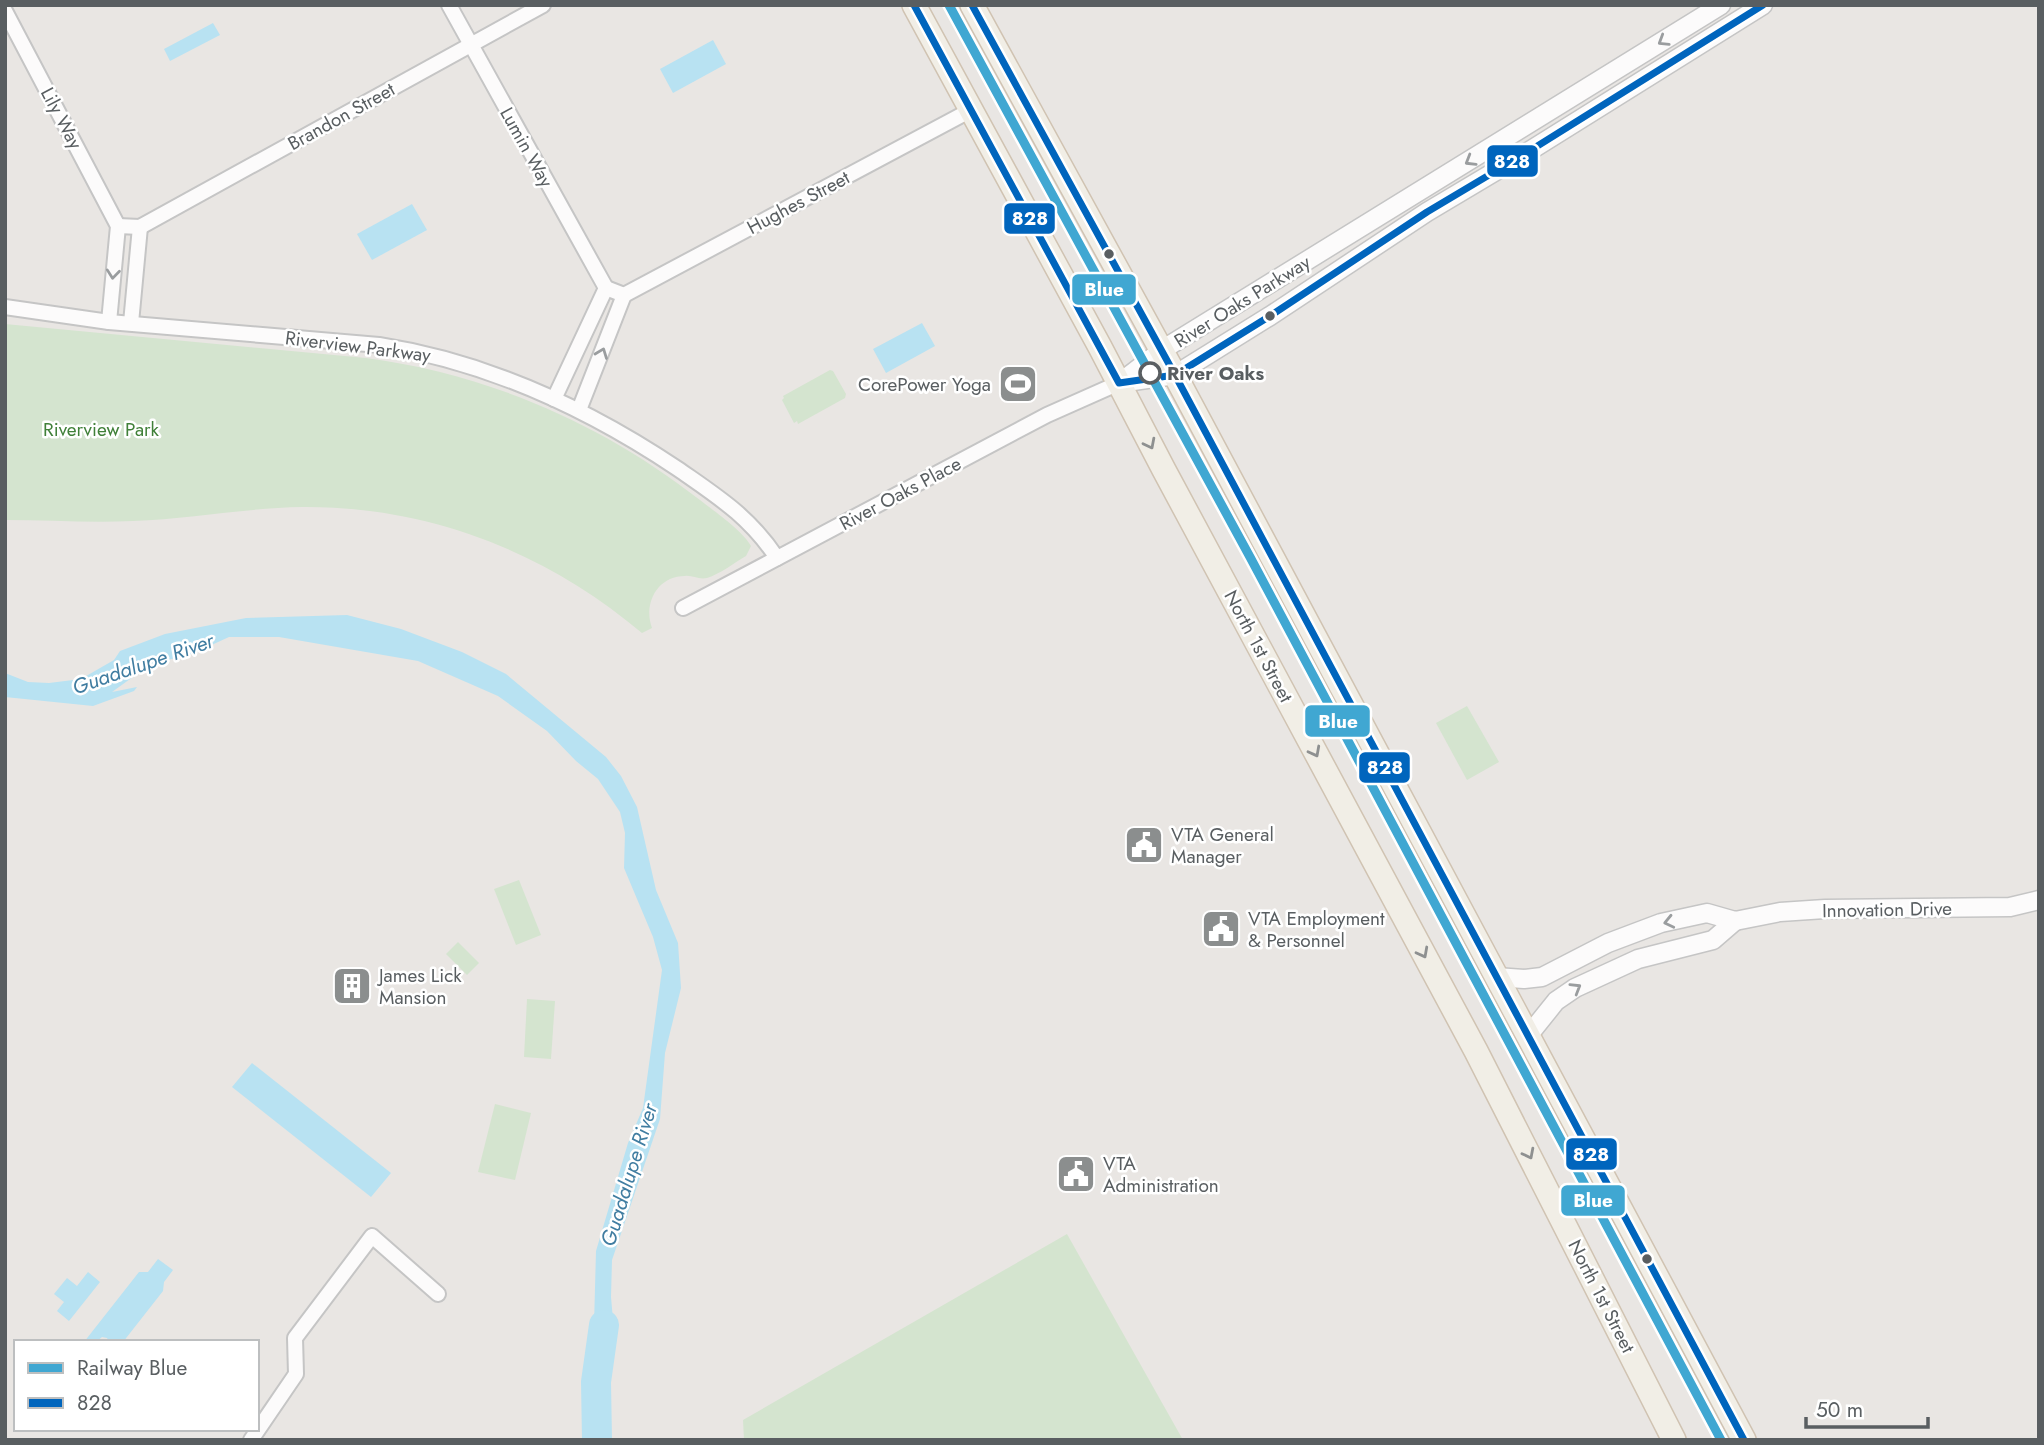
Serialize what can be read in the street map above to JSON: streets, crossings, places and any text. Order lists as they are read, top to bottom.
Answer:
{
  "streets": {
    "main road": ["North 1st Street"],
    "street": [
      "Brandon Street",
      "Lily Way",
      "Lumin Way",
      "Hughes Street",
      "River Oaks Parkway",
      "Riverview Parkway",
      "River Oaks Place",
      "Innovation Drive"
    ]
  },
  "crossings": [
    ["Brandon Street", "Lily Way"],
    ["Brandon Street", "Lumin Way"],
    ["Hughes Street", "North 1st Street"],
    ["River Oaks Parkway", "River Oaks Place"],
    ["River Oaks Parkway", "North 1st Street"],
    ["Riverview Parkway", "River Oaks Place"],
    ["River Oaks Place", "North 1st Street"]
  ],
  "water": ["Guadalupe River"],
  "parks": ["Riverview Park"],
  "places": {
    "other": ["River Oaks"],
    "sports": ["CorePower Yoga"],
    "public building": ["VTA General Manager", "VTA Employment & Personnel", "VTA Administration"],
    "building": ["James Lick Mansion"]
  },
  "lines": ["rail line Blue", "transit line 828"],
  "legend": ["Railway Blue", "828"],
  "scale_bar": "50 m"
}
